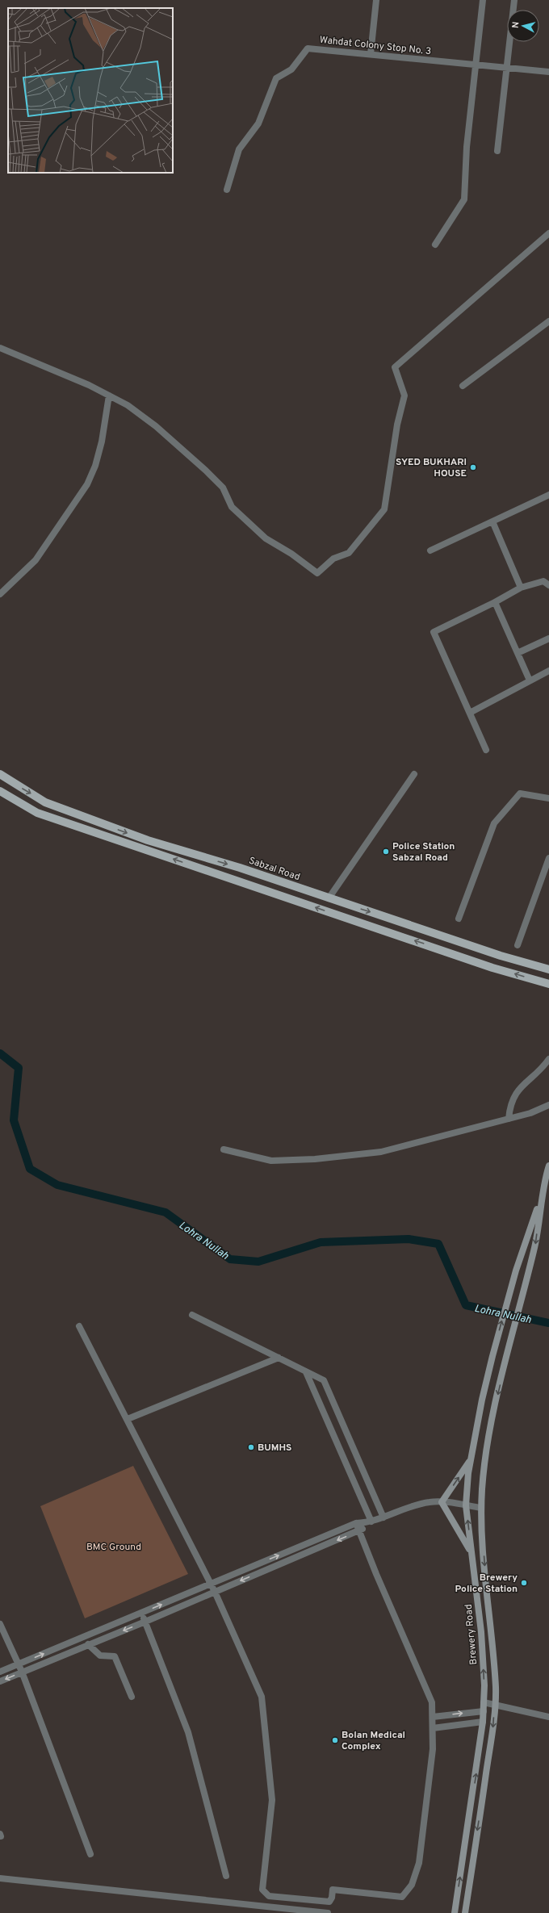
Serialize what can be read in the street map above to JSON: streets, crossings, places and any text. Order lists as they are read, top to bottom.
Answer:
{
  "streets": {
    "main road": ["Sabzal Road", "Brewery Road"],
    "street": ["Wahdat Colony Stop No. 3"]
  },
  "water": ["Lohra Nullah"],
  "parks": ["BMC Ground"],
  "places": [
    "SYED BUKHARI HOUSE",
    "Police Station Sabzal Road",
    "BUMHS",
    "Brewery Police Station",
    "Bolan Medical Complex"
  ],
  "north": "left"
}
